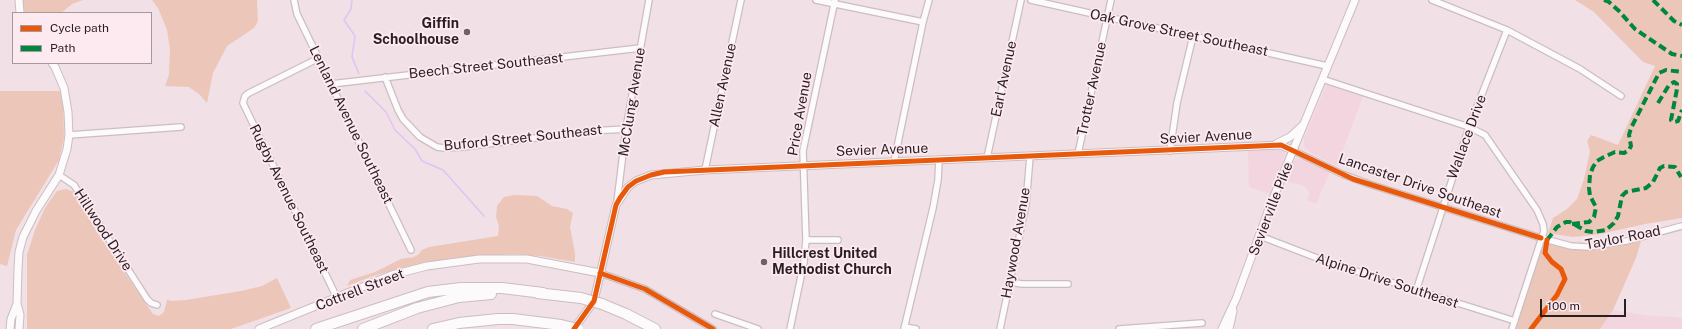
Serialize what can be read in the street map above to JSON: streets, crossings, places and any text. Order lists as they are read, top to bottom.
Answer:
{
  "streets": {
    "street": [
      "Oak Grove Street Southeast",
      "Beech Street Southeast",
      "Earl Avenue",
      "Allen Avenue",
      "Trotter Avenue",
      "McClung Avenue",
      "Price Avenue",
      "Lenland Avenue Southeast",
      "Sevier Avenue",
      "Wallace Drive",
      "Buford Street Southeast",
      "Lancaster Drive Southeast",
      "Rugby Avenue Southeast",
      "Sevierville Pike",
      "Hillwood Drive",
      "Taylor Road",
      "Haywood Avenue",
      "Alpine Drive Southeast",
      "Cottrell Street"
    ]
  },
  "crossings": [
    ["Oak Grove Street Southeast", "Trotter Avenue"],
    ["Oak Grove Street Southeast", "Sevierville Pike"],
    ["Beech Street Southeast", "McClung Avenue"],
    ["Beech Street Southeast", "Lenland Avenue Southeast"],
    ["Beech Street Southeast", "Buford Street Southeast"],
    ["Earl Avenue", "Sevier Avenue"],
    ["Allen Avenue", "Sevier Avenue"],
    ["Trotter Avenue", "Sevier Avenue"],
    ["McClung Avenue", "Sevier Avenue"],
    ["McClung Avenue", "Buford Street Southeast"],
    ["Price Avenue", "Sevier Avenue"],
    ["Lenland Avenue Southeast", "Rugby Avenue Southeast"],
    ["Sevier Avenue", "Lancaster Drive Southeast"],
    ["Sevier Avenue", "Sevierville Pike"],
    ["Sevier Avenue", "Haywood Avenue"],
    ["Sevier Avenue", "Cottrell Street"],
    ["Wallace Drive", "Lancaster Drive Southeast"],
    ["Wallace Drive", "Alpine Drive Southeast"],
    ["Lancaster Drive Southeast", "Sevierville Pike"],
    ["Lancaster Drive Southeast", "Taylor Road"],
    ["Rugby Avenue Southeast", "Cottrell Street"],
    ["Sevierville Pike", "Alpine Drive Southeast"]
  ],
  "places": ["Giffin Schoolhouse", "Hillcrest United Methodist Church"],
  "legend": ["Cycle path", "Path"],
  "scale_bar": "100 m"
}
